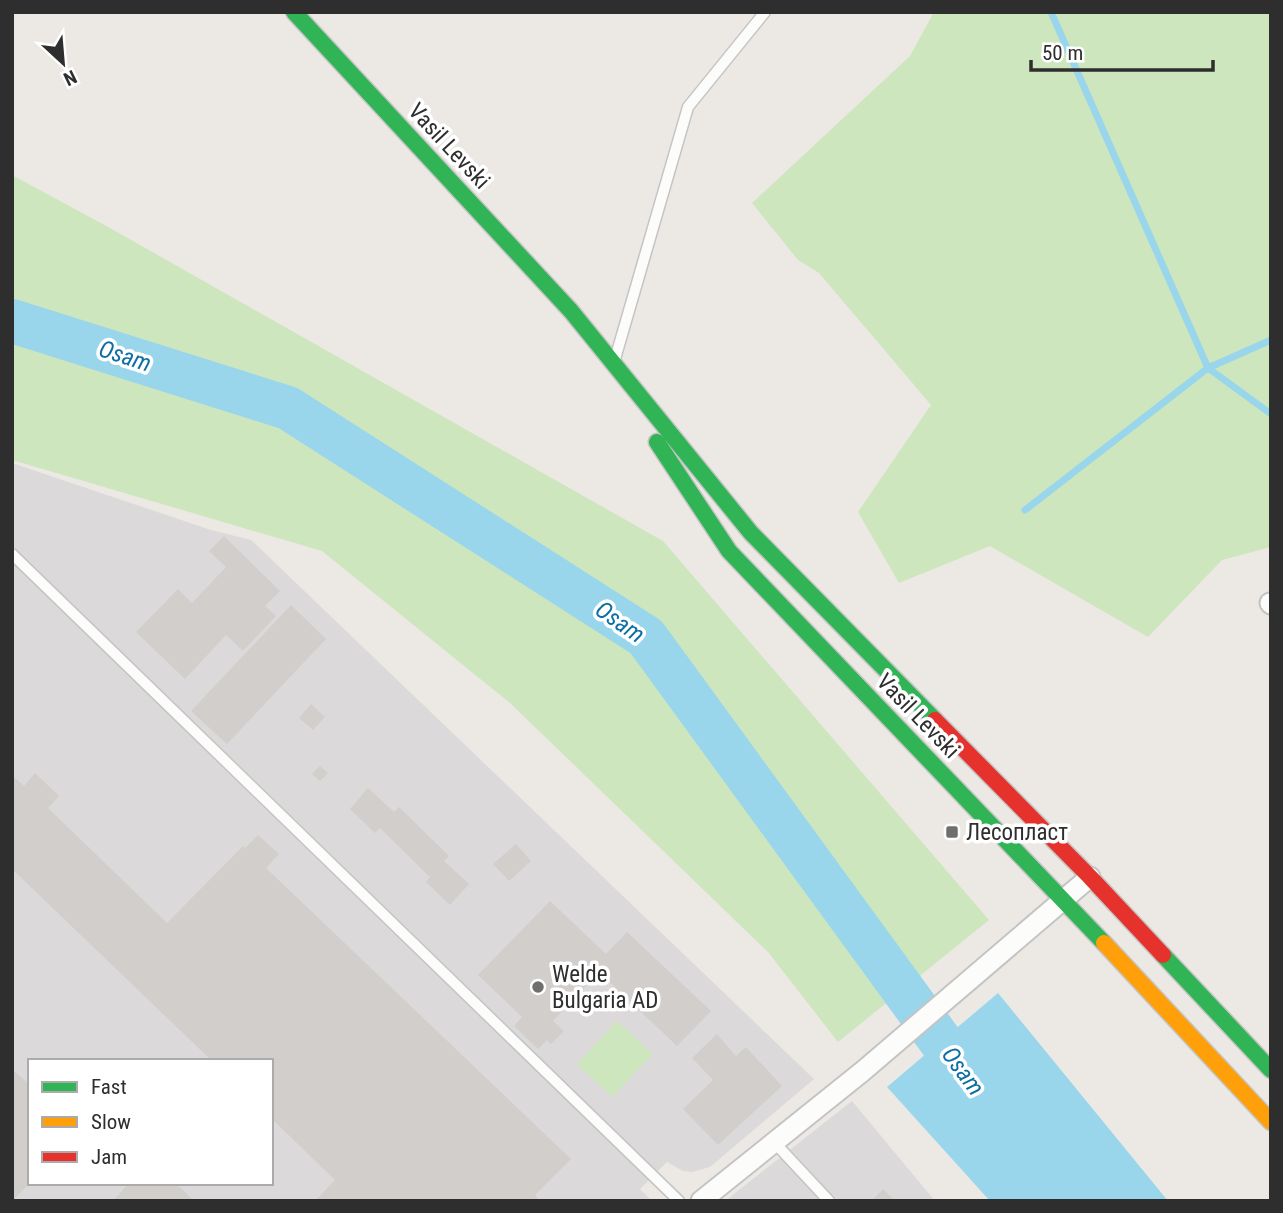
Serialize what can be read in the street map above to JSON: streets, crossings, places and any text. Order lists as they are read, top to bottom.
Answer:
{
  "streets": {
    "main road": ["Vasil Levski"]
  },
  "water": ["Osam"],
  "places": {
    "transit": ["Лесопласт"],
    "other": ["Welde Bulgaria AD"]
  },
  "legend": ["Fast", "Slow", "Jam"],
  "scale_bar": "50 m",
  "north": "bottom right"
}
